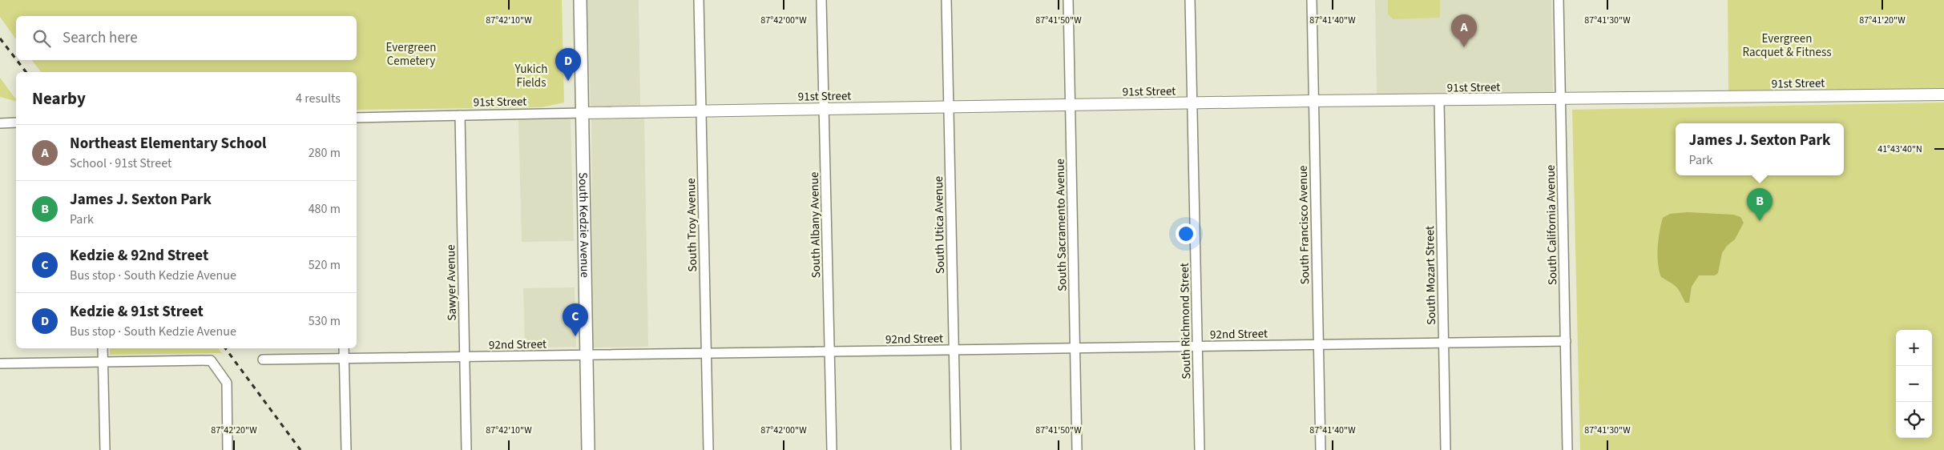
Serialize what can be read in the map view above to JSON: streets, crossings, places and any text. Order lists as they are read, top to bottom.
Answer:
{
  "streets": {
    "main road": ["South Kedzie Avenue"],
    "street": [
      "91st Street",
      "South Troy Avenue",
      "South Albany Avenue",
      "South Utica Avenue",
      "South Sacramento Avenue",
      "South Francisco Avenue",
      "South California Avenue",
      "South Mozart Street",
      "Sawyer Avenue",
      "South Richmond Street",
      "92nd Street"
    ]
  },
  "crossings": [
    ["91st Street", "South Kedzie Avenue"],
    ["91st Street", "South Troy Avenue"],
    ["91st Street", "South Albany Avenue"],
    ["91st Street", "South Utica Avenue"],
    ["91st Street", "South Sacramento Avenue"],
    ["91st Street", "South Francisco Avenue"],
    ["91st Street", "South California Avenue"],
    ["91st Street", "South Mozart Street"],
    ["91st Street", "Sawyer Avenue"],
    ["91st Street", "South Richmond Street"],
    ["South Kedzie Avenue", "92nd Street"],
    ["South Troy Avenue", "92nd Street"],
    ["South Albany Avenue", "92nd Street"],
    ["South Utica Avenue", "92nd Street"],
    ["South Sacramento Avenue", "92nd Street"],
    ["South Francisco Avenue", "92nd Street"],
    ["South California Avenue", "92nd Street"],
    ["South Mozart Street", "92nd Street"],
    ["Sawyer Avenue", "92nd Street"],
    ["South Richmond Street", "92nd Street"]
  ],
  "parks": ["Evergreen Racquet & Fitness", "Evergreen Cemetery", "Yukich Fields"],
  "page": {
    "pins": [
      "A",
      "D",
      "B",
      "C"
    ],
    "search": "Search here",
    "heading": ["Nearby", "4 results"],
    "popup": ["James J. Sexton Park", "Park"],
    "list": [
      {
        "mark": "A",
        "name": "Northeast Elementary School",
        "note": "School · 91st Street",
        "value": "280 m"
      },
      {
        "mark": "B",
        "name": "James J. Sexton Park",
        "note": "Park",
        "value": "480 m"
      },
      {
        "mark": "C",
        "name": "Kedzie & 92nd Street",
        "note": "Bus stop · South Kedzie Avenue",
        "value": "520 m"
      },
      {
        "mark": "D",
        "name": "Kedzie & 91st Street",
        "note": "Bus stop · South Kedzie Avenue",
        "value": "530 m"
      }
    ],
    "map_buttons": ["+", "−"]
  },
  "coordinates": [
    "87°42'10\"W",
    "87°42'00\"W",
    "87°41'50\"W",
    "87°41'40\"W",
    "87°41'30\"W",
    "87°41'20\"W",
    "41°43'40\"N",
    "87°42'20\"W"
  ]
}
